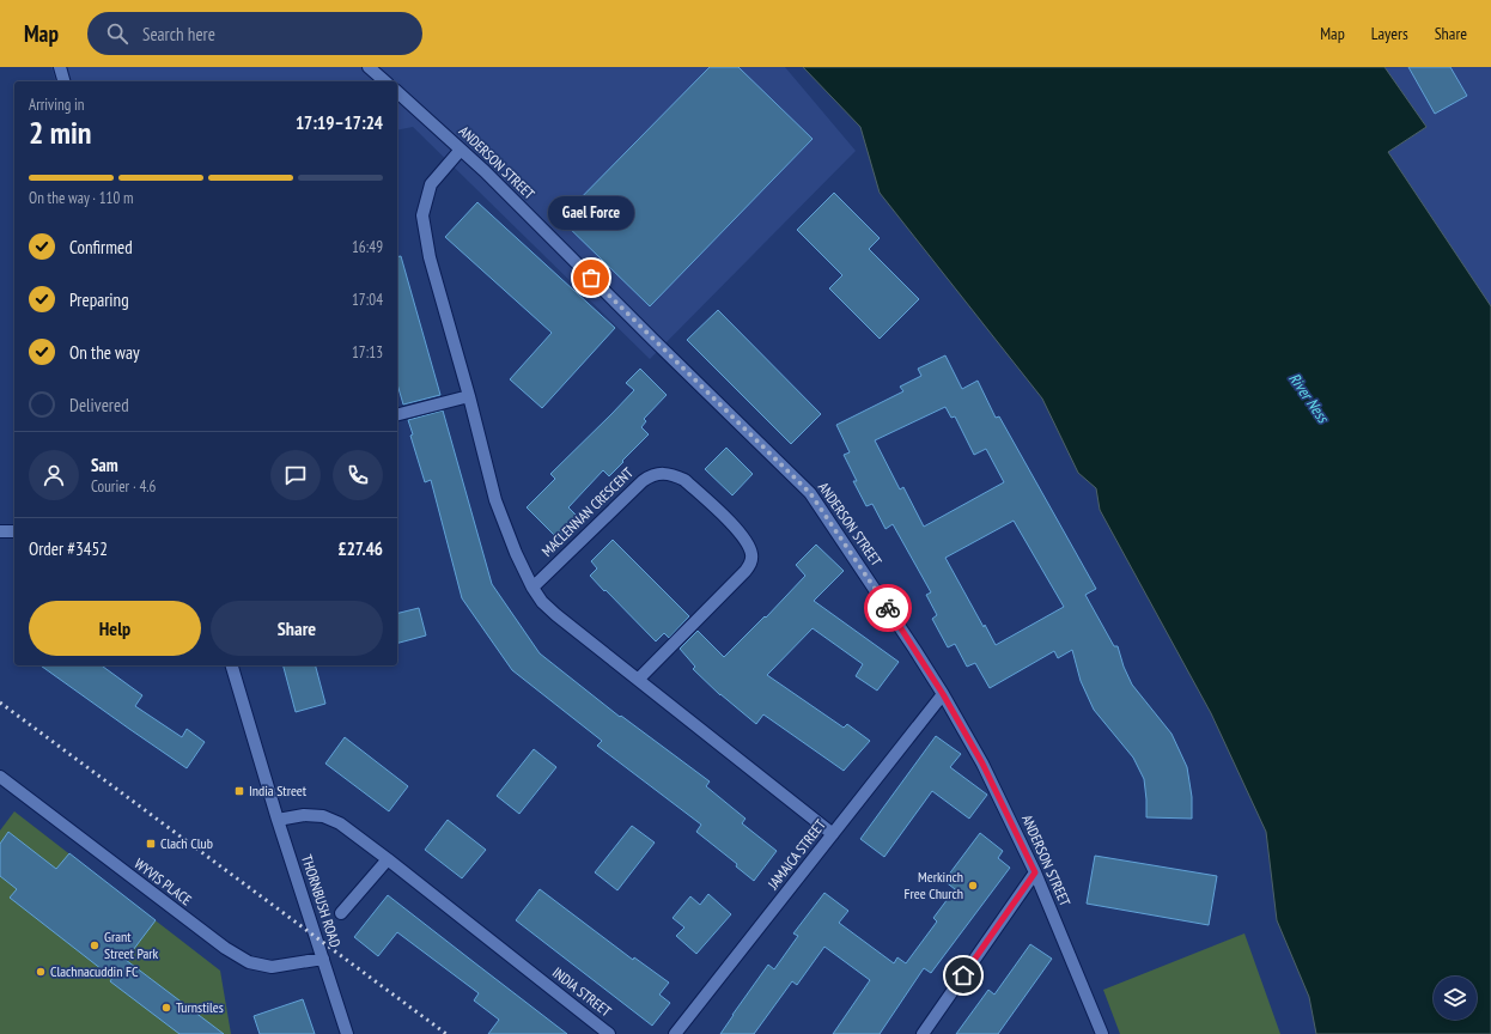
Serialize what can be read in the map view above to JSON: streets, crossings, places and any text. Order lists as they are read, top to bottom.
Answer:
{
  "streets": {
    "street": [
      "ANDERSON STREET",
      "MACLENNAN CRESCENT",
      "JAMAICA STREET",
      "WYVIS PLACE",
      "THORNBUSH ROAD",
      "INDIA STREET"
    ]
  },
  "crossings": [
    ["ANDERSON STREET", "JAMAICA STREET"],
    ["WYVIS PLACE", "THORNBUSH ROAD"]
  ],
  "water": ["River Ness"],
  "places": {
    "other": [
      "Gael Force",
      "Merkinch Free Church",
      "Grant Street Park",
      "Clachnacuddin FC",
      "Turnstiles"
    ],
    "transit": ["India Street", "Clach Club"]
  },
  "page": {
    "header": "Map",
    "search": "Search here",
    "nav": ["Map", "Layers", "Share"],
    "heading": ["2 min", "Arriving in", "17:19–17:24"],
    "panel": [
      "Sam",
      "Courier · 4.6",
      "Order #3452",
      "£27.46"
    ],
    "bar": "On the way · 110 m",
    "bubble": "Gael Force",
    "list": [
      ["Confirmed", "16:49"],
      ["Preparing", "17:04"],
      ["On the way", "17:13"],
      "Delivered"
    ],
    "buttons": ["Help", "Share"]
  }
}
